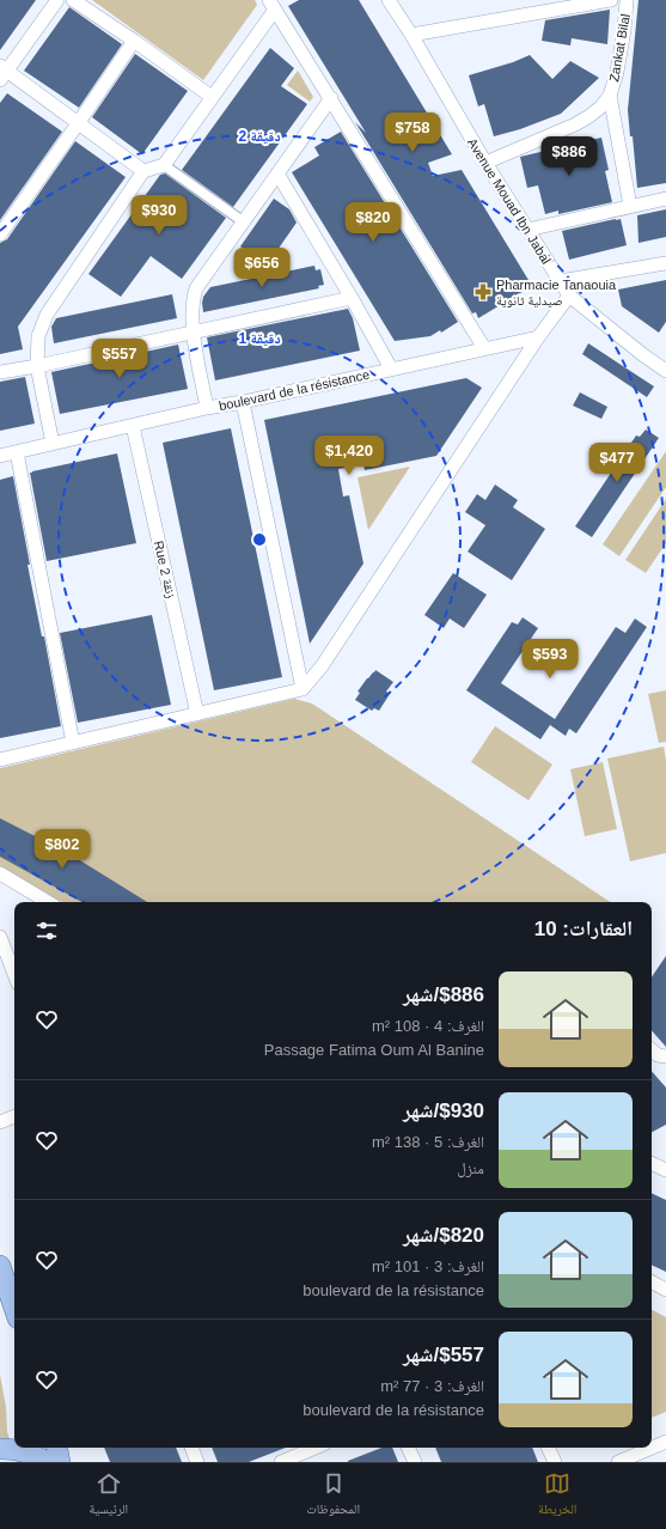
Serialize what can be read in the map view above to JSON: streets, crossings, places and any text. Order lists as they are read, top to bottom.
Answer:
{
  "streets": {
    "street": [
      "Zankat Bilal",
      "Avenue Mouad Ibn Jabal",
      "boulevard de la résistance",
      "Rue 2 زنقة"
    ]
  },
  "crossings": [
    ["Zankat Bilal", "Avenue Mouad Ibn Jabal"],
    ["boulevard de la résistance", "Rue 2 زنقة"]
  ],
  "places": {
    "pharmacy": ["Pharmacie Tanaouia صيدلية ثانوية"]
  },
  "page": {
    "price": [
      "$758",
      "$886",
      "$930",
      "$820",
      "$656",
      "$557",
      "$1,420",
      "$477",
      "$593",
      "$802"
    ],
    "heading": "العقارات: 10",
    "list": [
      {
        "name": "$886/شهر",
        "note": "الغرف: 4 · 108 m² · Passage Fatima Oum Al Banine"
      },
      {
        "name": "$930/شهر",
        "note": "الغرف: 5 · 138 m² · منزل"
      },
      {
        "name": "$820/شهر",
        "note": "الغرف: 3 · 101 m² · boulevard de la résistance"
      },
      {
        "name": "$557/شهر",
        "note": "الغرف: 3 · 77 m² · boulevard de la résistance"
      }
    ],
    "tabs": ["الخريطة", "المحفوظات", "الرئيسية"]
  },
  "rings": ["2 دقيقة", "1 دقيقة"]
}
